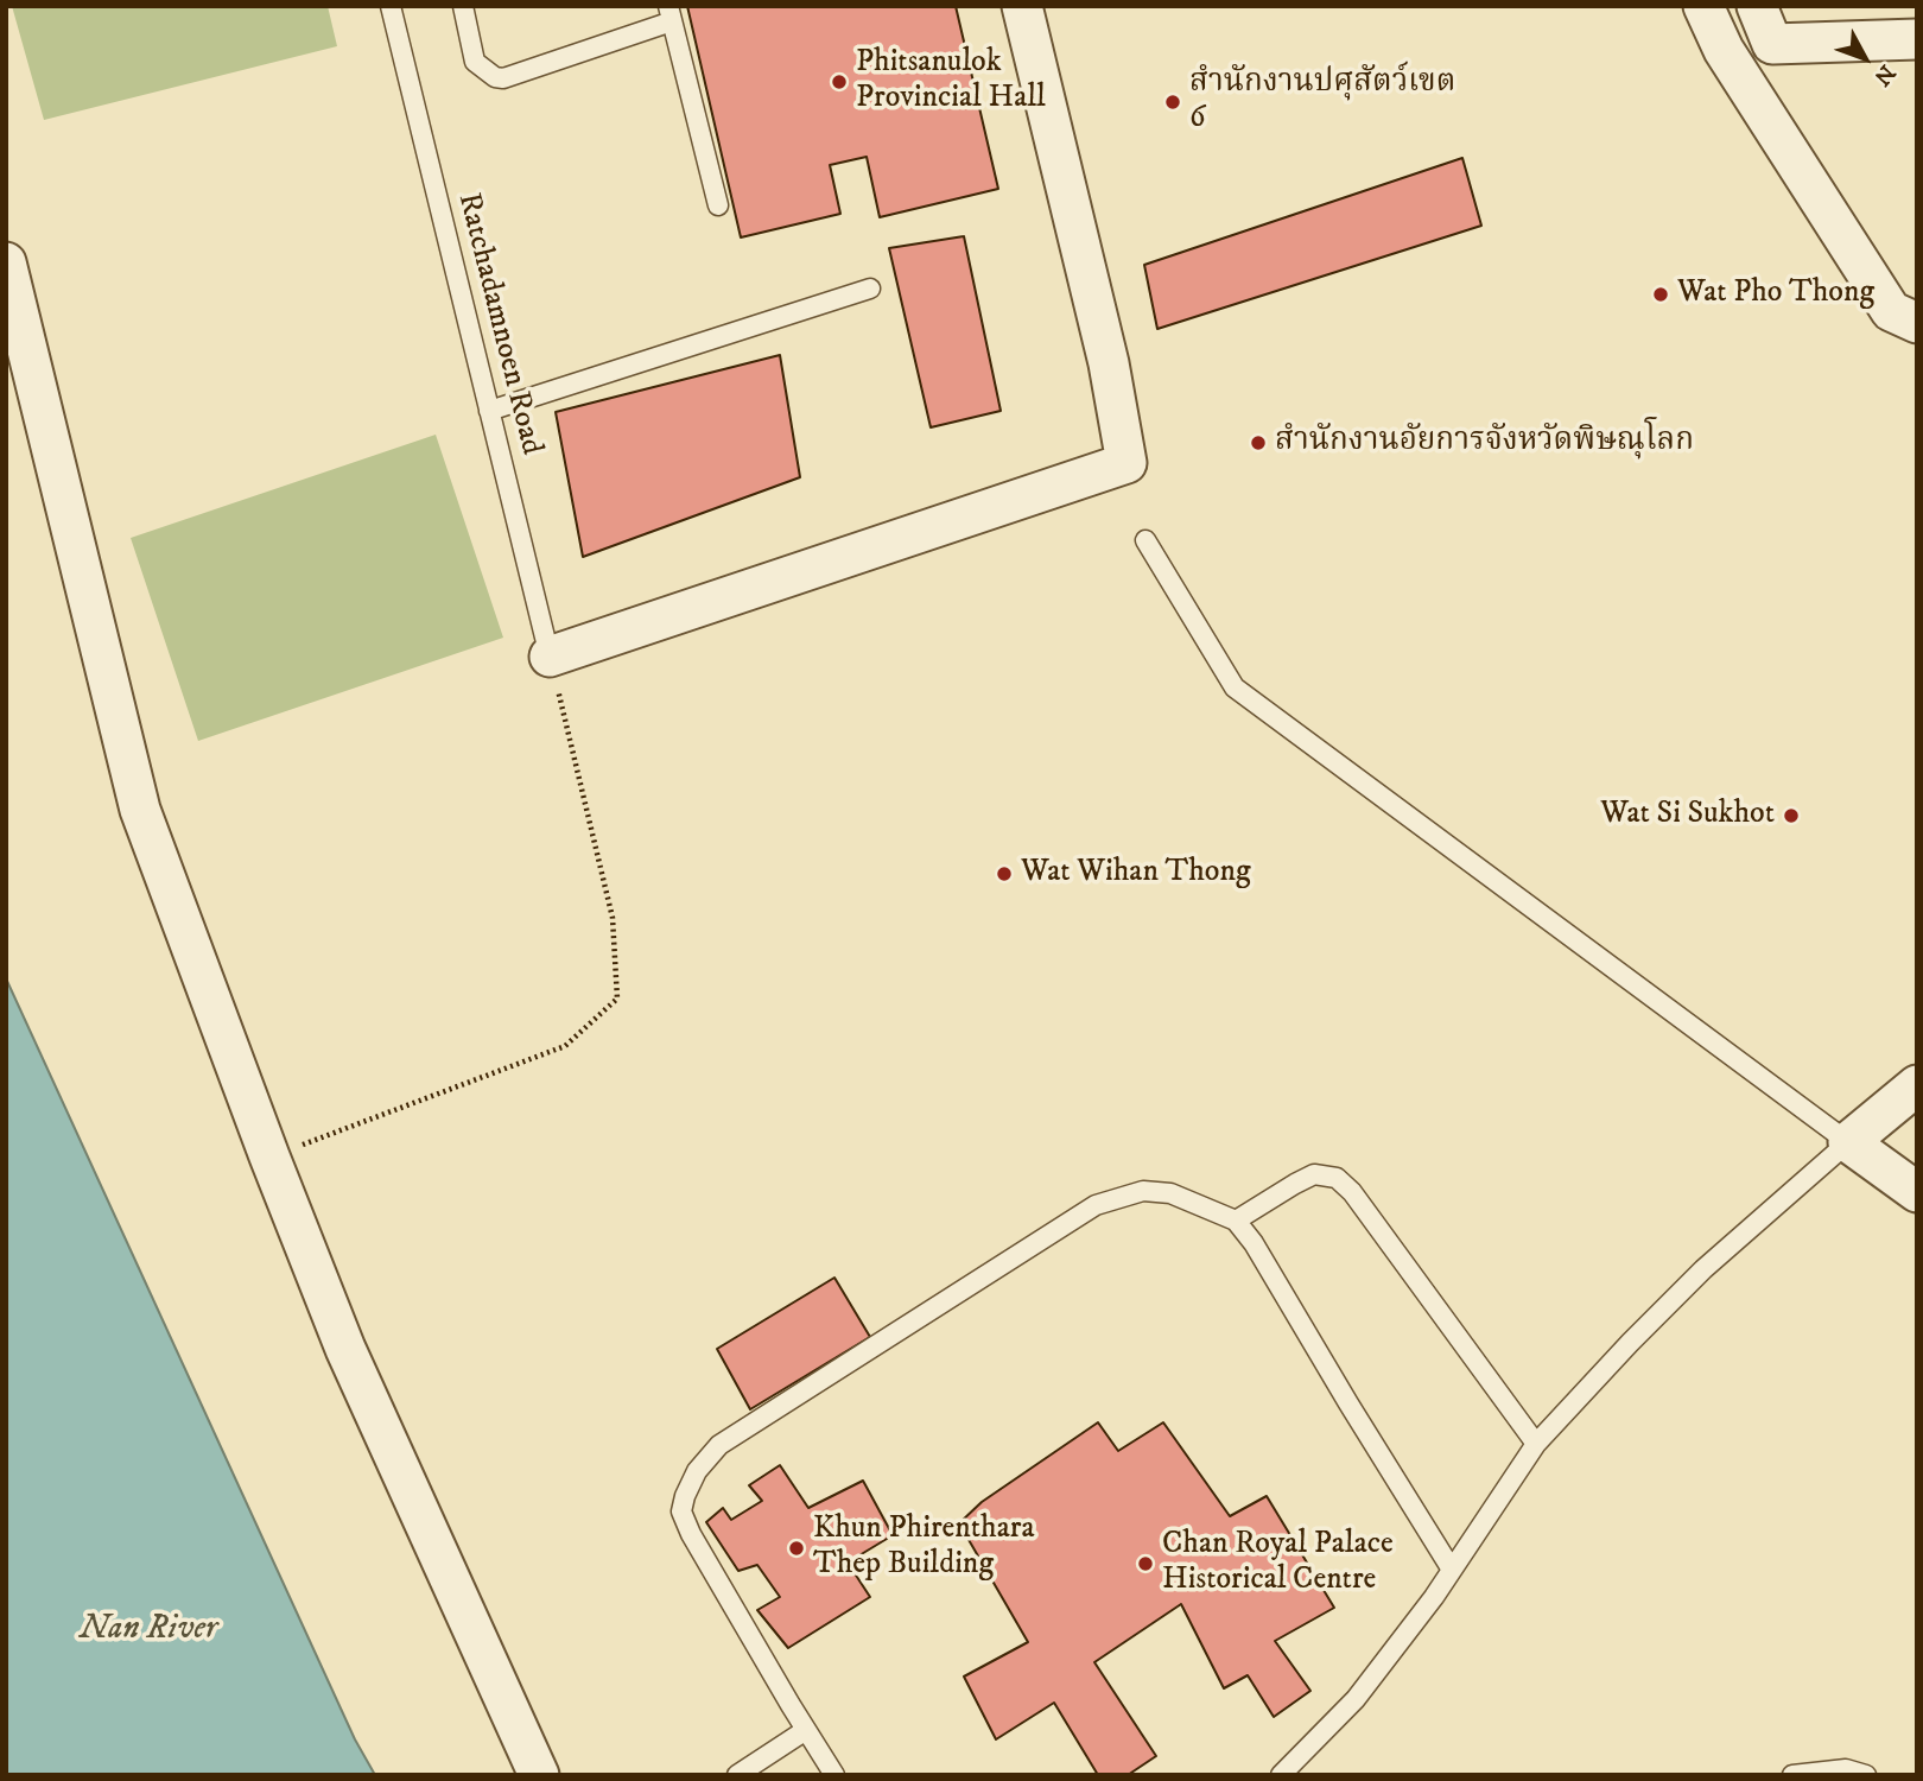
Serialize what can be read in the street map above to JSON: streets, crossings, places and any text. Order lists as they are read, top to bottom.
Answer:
{
  "streets": {
    "lane": ["Ratchadamnoen Road"]
  },
  "water": ["Nan River"],
  "places": [
    "Phitsanulok Provincial Hall",
    "สำนักงานปศุสัตว์เขต 6",
    "Wat Pho Thong",
    "สำนักงานอัยการจังหวัดพิษณุโลก",
    "Wat Si Sukhot",
    "Wat Wihan Thong",
    "Khun Phirenthara Thep Building",
    "Chan Royal Palace Historical Centre"
  ],
  "north": "bottom right"
}
